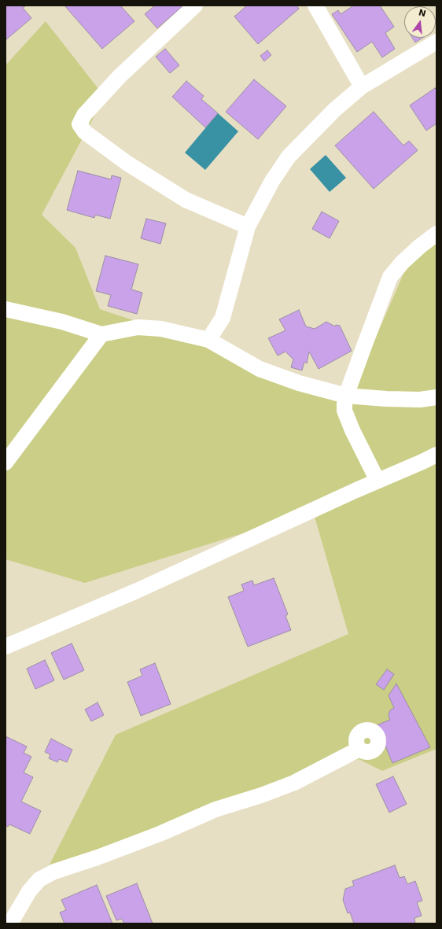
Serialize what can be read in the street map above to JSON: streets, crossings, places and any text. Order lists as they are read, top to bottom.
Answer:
{
  "north": "top"
}
